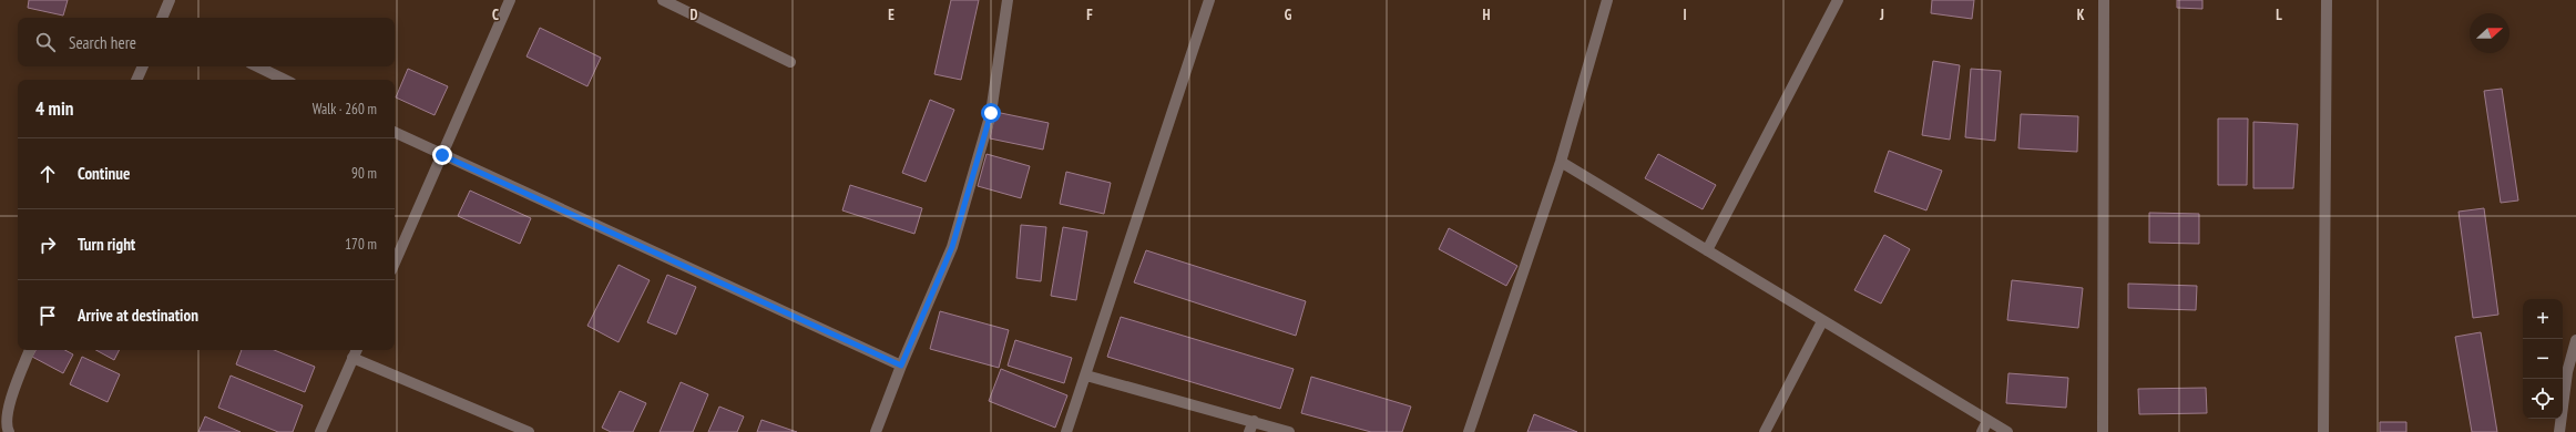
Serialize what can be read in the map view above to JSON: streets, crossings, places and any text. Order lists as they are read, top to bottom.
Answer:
{
  "north": "right",
  "page": {
    "search": "Search here",
    "heading": ["4 min", "Walk · 260 m"],
    "list": [
      ["Continue", "90 m"],
      ["Turn right", "170 m"],
      "Arrive at destination"
    ],
    "map_buttons": ["+", "−"]
  },
  "grid": {
    "columns": [
      "C",
      "D",
      "E",
      "F",
      "G",
      "H",
      "I",
      "J",
      "K",
      "L"
    ]
  }
}
